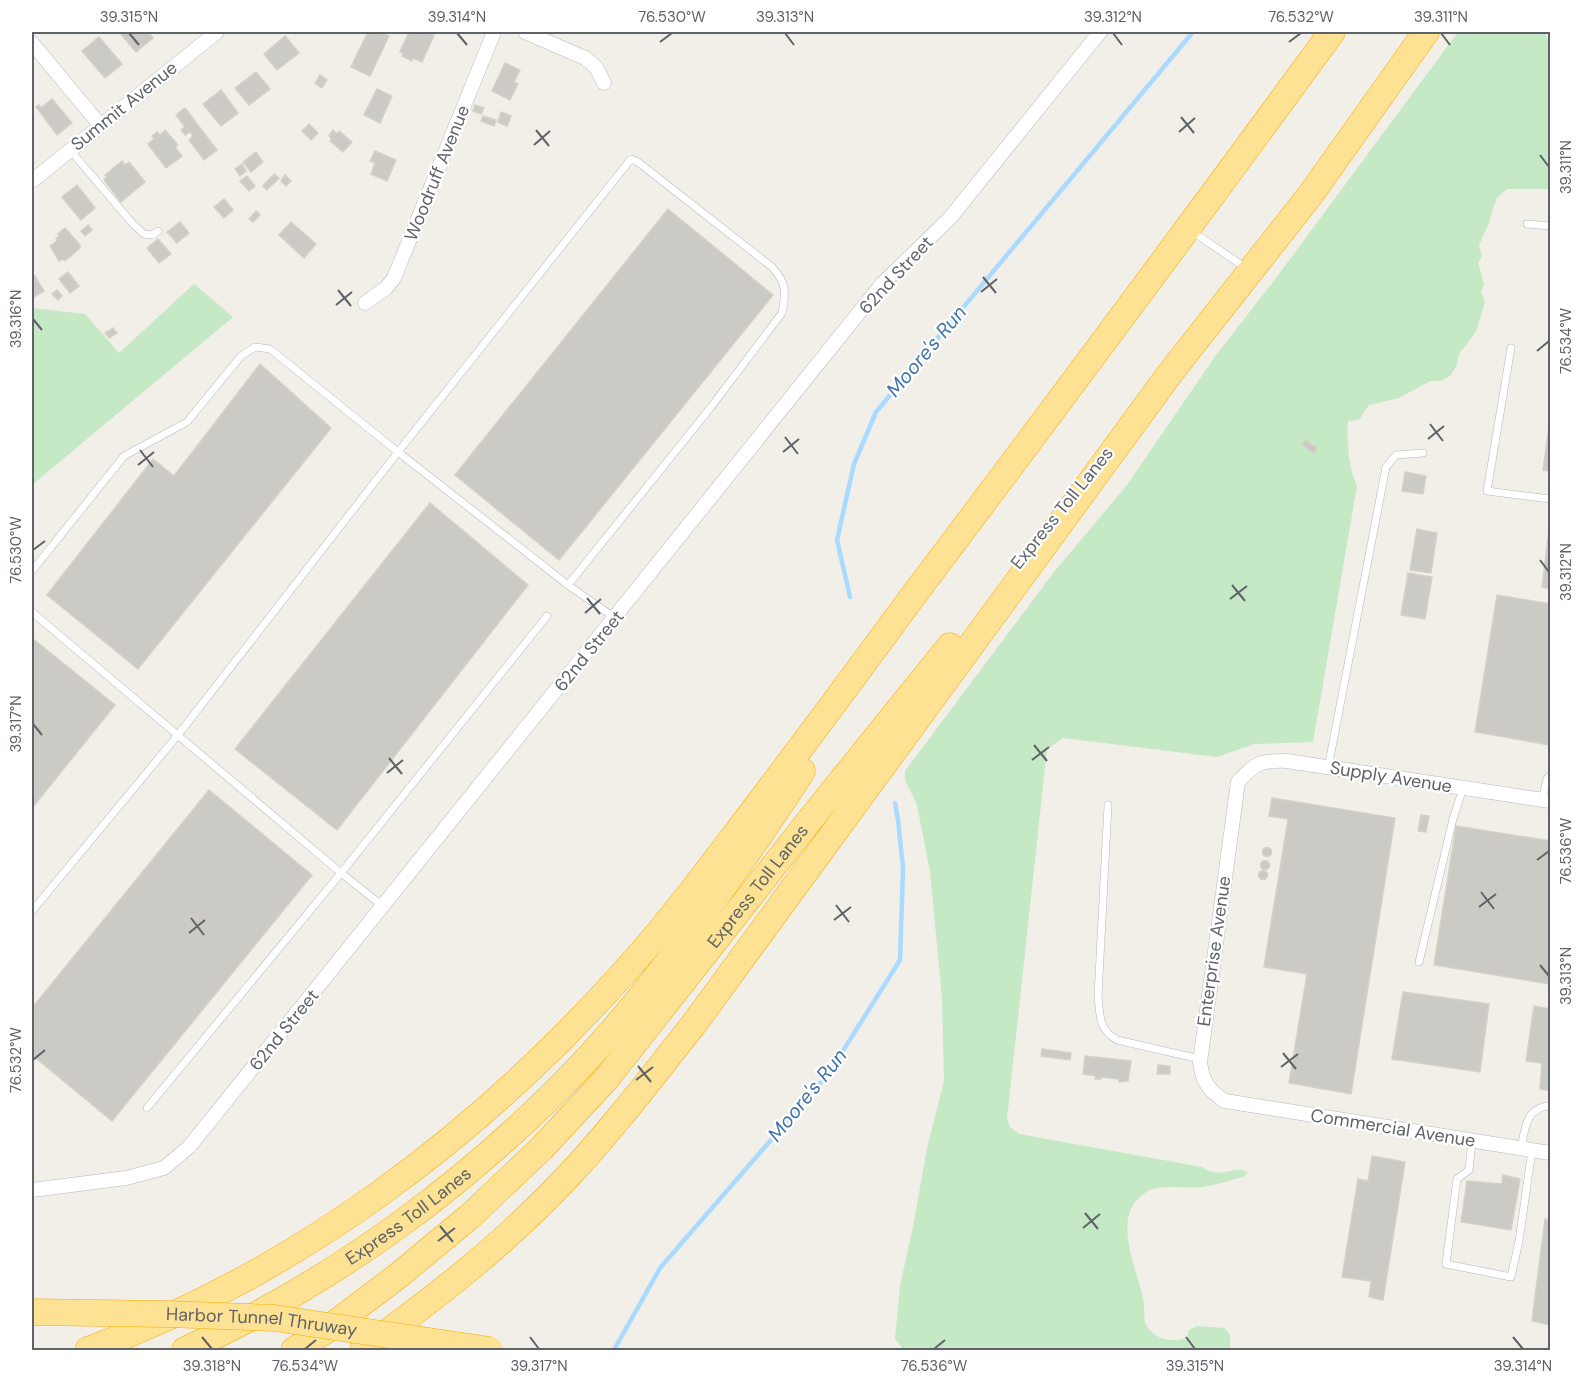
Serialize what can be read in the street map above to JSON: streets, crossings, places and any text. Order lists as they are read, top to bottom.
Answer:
{
  "streets": {
    "highway": ["Express Toll Lanes", "Harbor Tunnel Thruway"],
    "street": [
      "Summit Avenue",
      "Woodruff Avenue",
      "62nd Street",
      "Supply Avenue",
      "Enterprise Avenue",
      "Commercial Avenue"
    ]
  },
  "crossings": [
    ["Supply Avenue", "Enterprise Avenue"],
    ["Enterprise Avenue", "Commercial Avenue"]
  ],
  "water": ["Moore's Run"],
  "coordinates": [
    "39.315°N",
    "39.314°N",
    "76.530°W",
    "39.313°N",
    "39.312°N",
    "76.532°W",
    "39.311°N",
    "39.316°N",
    "76.534°W",
    "39.317°N",
    "76.536°W",
    "39.318°N"
  ]
}
